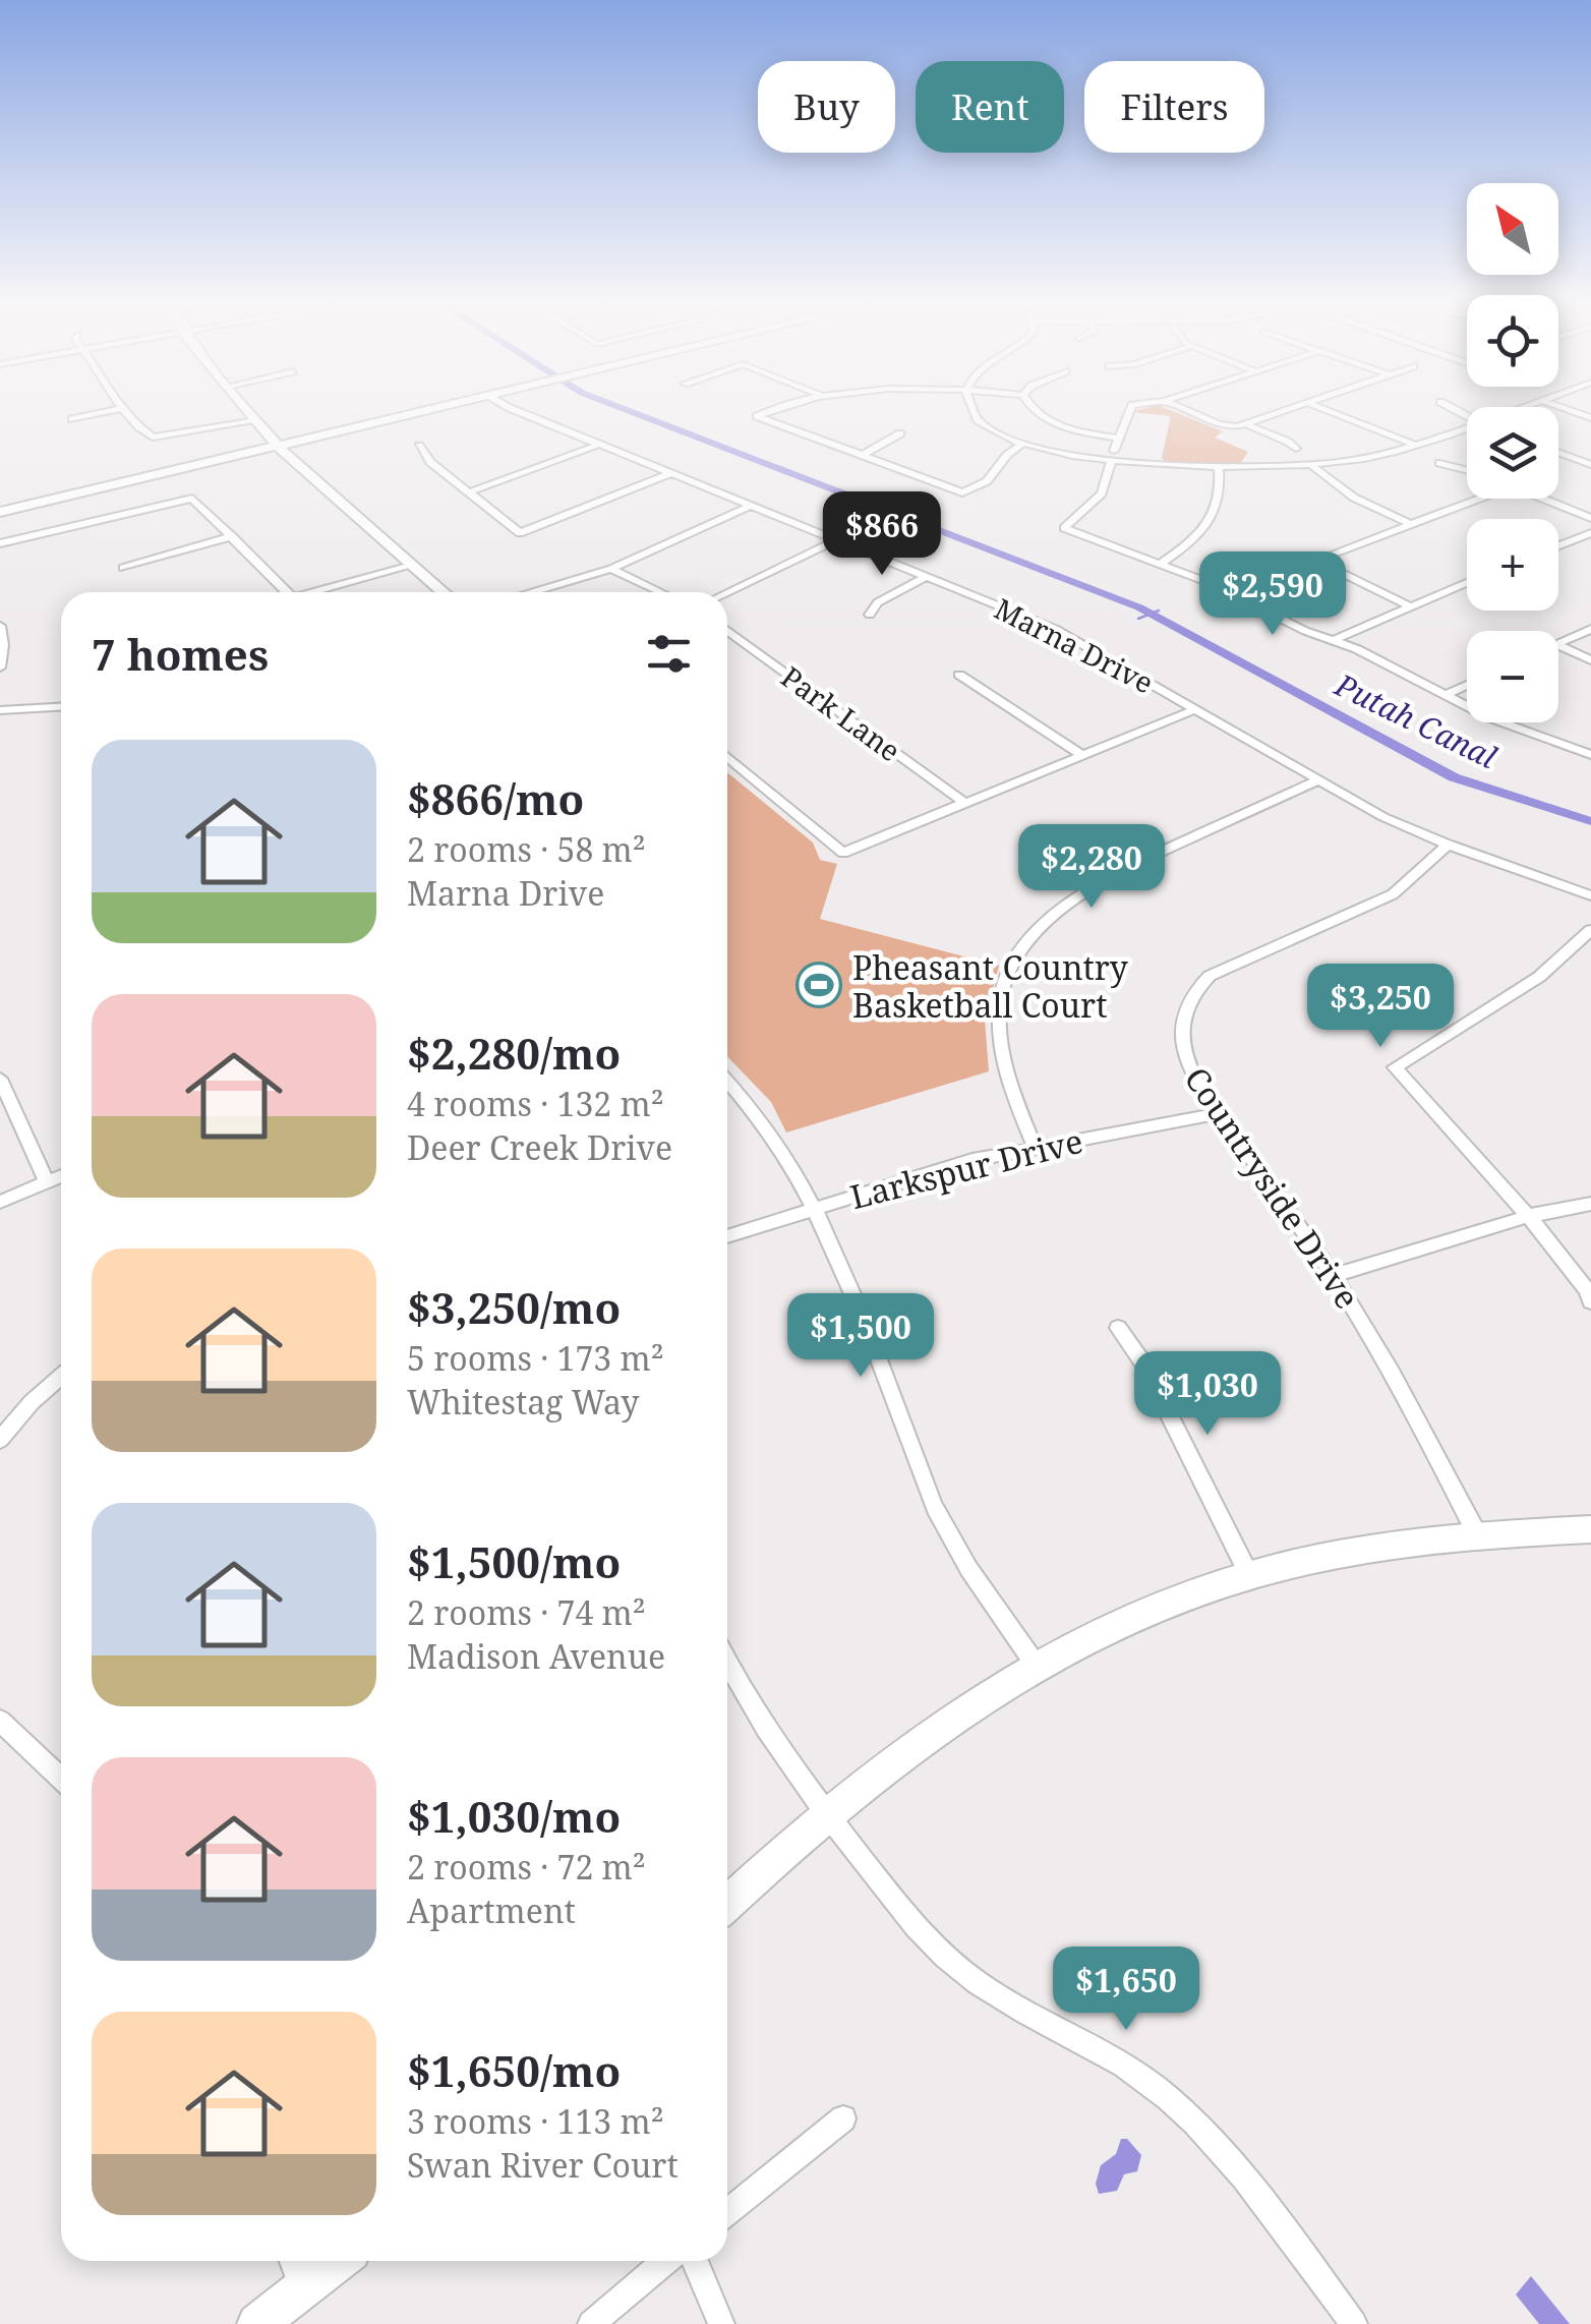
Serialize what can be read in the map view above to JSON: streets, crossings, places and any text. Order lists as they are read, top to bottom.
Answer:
{
  "streets": {
    "street": [
      "Marna Drive",
      "Park Lane",
      "Larkspur Drive",
      "Countryside Drive"
    ]
  },
  "crossings": [
    ["Marna Drive", "Countryside Drive"],
    ["Larkspur Drive", "Countryside Drive"]
  ],
  "water": ["Putah Canal"],
  "places": {
    "sports": ["Pheasant Country Basketball Court"]
  },
  "north": "top left",
  "page": {
    "chip": ["Buy", "Rent", "Filters"],
    "map_buttons": ["+", "−"],
    "price": [
      "$866",
      "$2,590",
      "$2,280",
      "$3,250",
      "$1,500",
      "$1,030",
      "$1,650"
    ],
    "heading": "7 homes",
    "list": [
      {
        "name": "$866/mo",
        "note": "2 rooms · 58 m² · Marna Drive"
      },
      {
        "name": "$2,280/mo",
        "note": "4 rooms · 132 m² · Deer Creek Drive"
      },
      {
        "name": "$3,250/mo",
        "note": "5 rooms · 173 m² · Whitestag Way"
      },
      {
        "name": "$1,500/mo",
        "note": "2 rooms · 74 m² · Madison Avenue"
      },
      {
        "name": "$1,030/mo",
        "note": "2 rooms · 72 m² · Apartment"
      },
      {
        "name": "$1,650/mo",
        "note": "3 rooms · 113 m² · Swan River Court"
      }
    ]
  }
}
